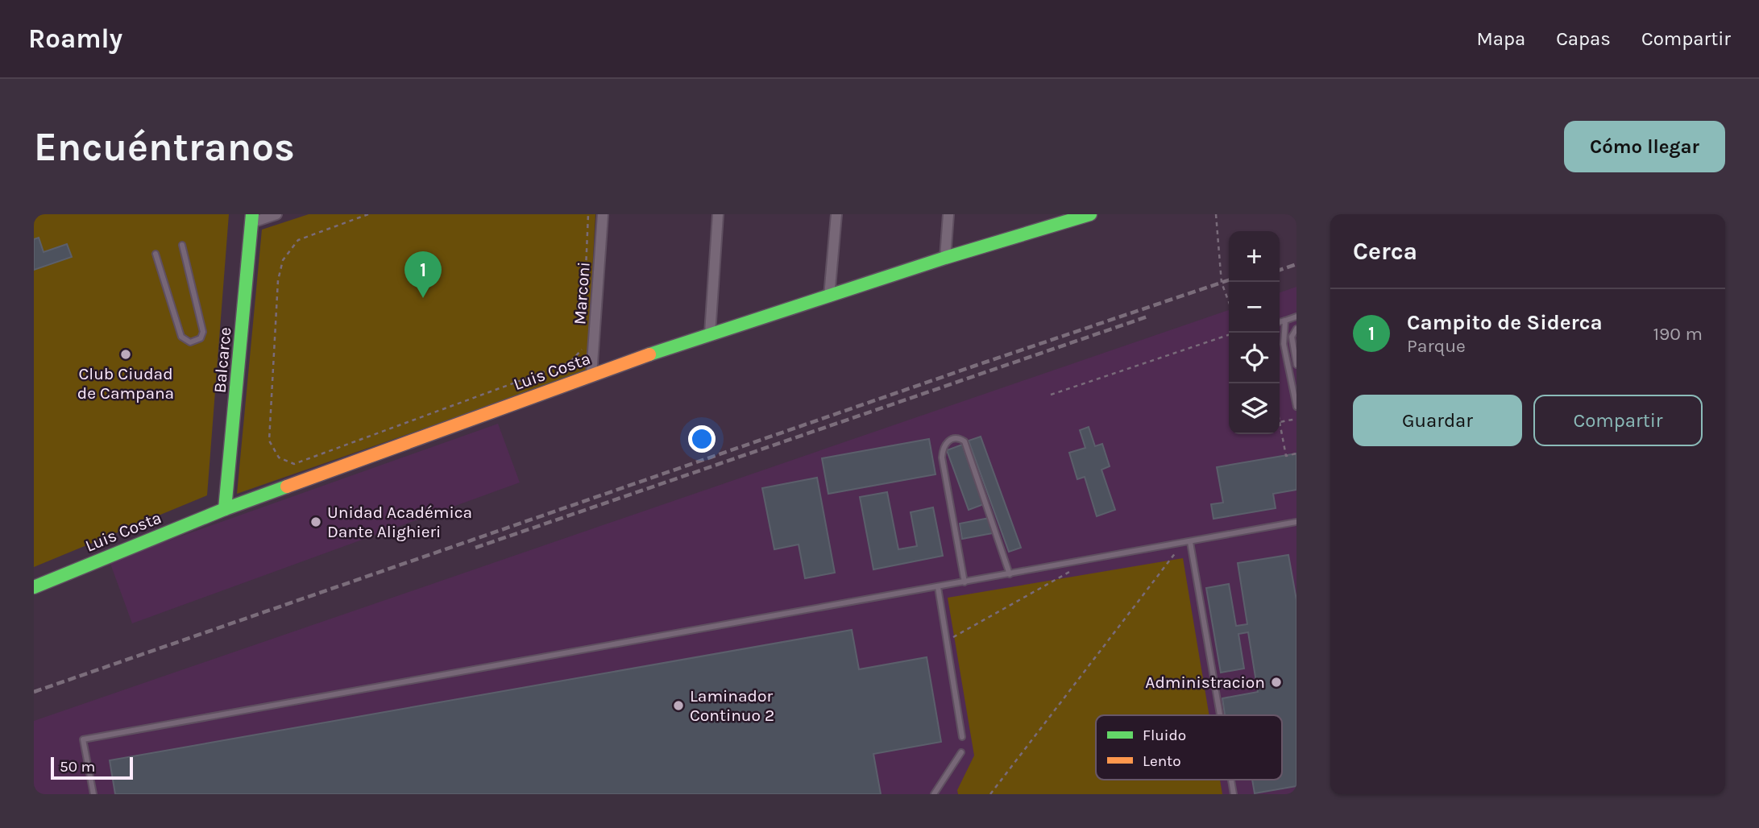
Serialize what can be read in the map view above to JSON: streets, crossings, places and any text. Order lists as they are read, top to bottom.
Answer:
{
  "streets": {
    "street": ["Marconi", "Balcarce", "Luis Costa"]
  },
  "crossings": [
    ["Marconi", "Luis Costa"],
    ["Balcarce", "Luis Costa"]
  ],
  "places": [
    "Club Ciudad de Campana",
    "Unidad Académica Dante Alighieri",
    "Administracion",
    "Laminador Continuo 2"
  ],
  "legend": ["Fluido", "Lento"],
  "scale_bar": "50 m",
  "page": {
    "header": "Roamly",
    "nav": ["Mapa", "Capas", "Compartir"],
    "buttons": [
      "Cómo llegar",
      ["Guardar", "Compartir"]
    ],
    "title": "Encuéntranos",
    "heading": "Cerca",
    "map_buttons": ["+", "−"],
    "pins": "1",
    "list": [
      {
        "mark": "1",
        "name": "Campito de Siderca",
        "note": "Parque",
        "value": "190 m"
      }
    ],
    "scale": "50 m"
  }
}
